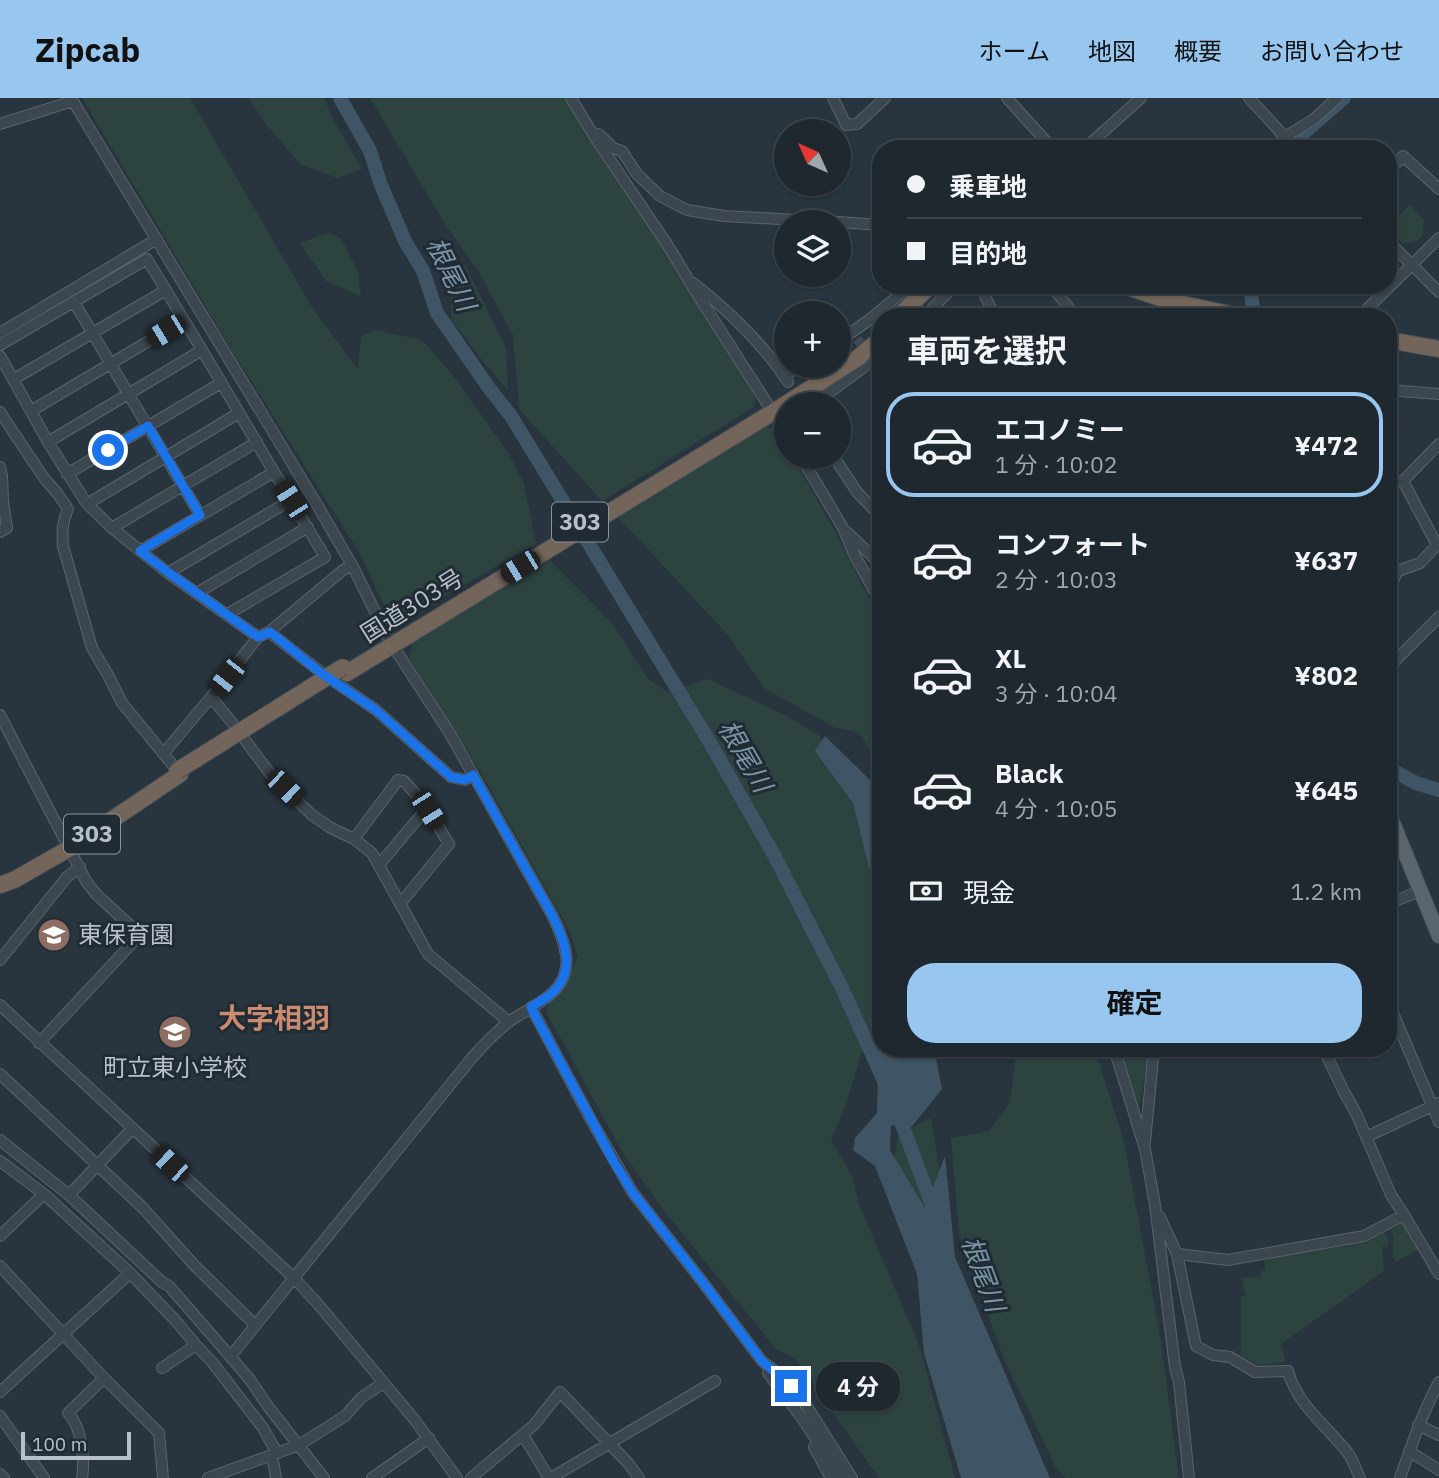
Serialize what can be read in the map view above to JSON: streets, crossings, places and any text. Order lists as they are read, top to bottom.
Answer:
{
  "streets": {
    "highway": ["303", "国道303号"]
  },
  "districts": ["大字相羽"],
  "water": ["根尾川"],
  "places": {
    "school or university": ["東保育園", "町立東小学校"]
  },
  "scale_bar": "100 m",
  "north": "top left",
  "page": {
    "header": "Zipcab",
    "nav": [
      "ホーム",
      "地図",
      "概要",
      "お問い合わせ"
    ],
    "map_buttons": ["+", "−"],
    "banner": ["乗車地", "目的地"],
    "heading": "車両を選択",
    "list": [
      {
        "name": "エコノミー",
        "note": "1 分 · 10:02",
        "value": "¥472"
      },
      {
        "name": "コンフォート",
        "note": "2 分 · 10:03",
        "value": "¥637"
      },
      {
        "name": "XL",
        "note": "3 分 · 10:04",
        "value": "¥802"
      },
      {
        "name": "Black",
        "note": "4 分 · 10:05",
        "value": "¥645"
      }
    ],
    "pay": ["現金", "1.2 km"],
    "buttons": "確定",
    "bubble": "4 分",
    "scale": "100 m"
  }
}
